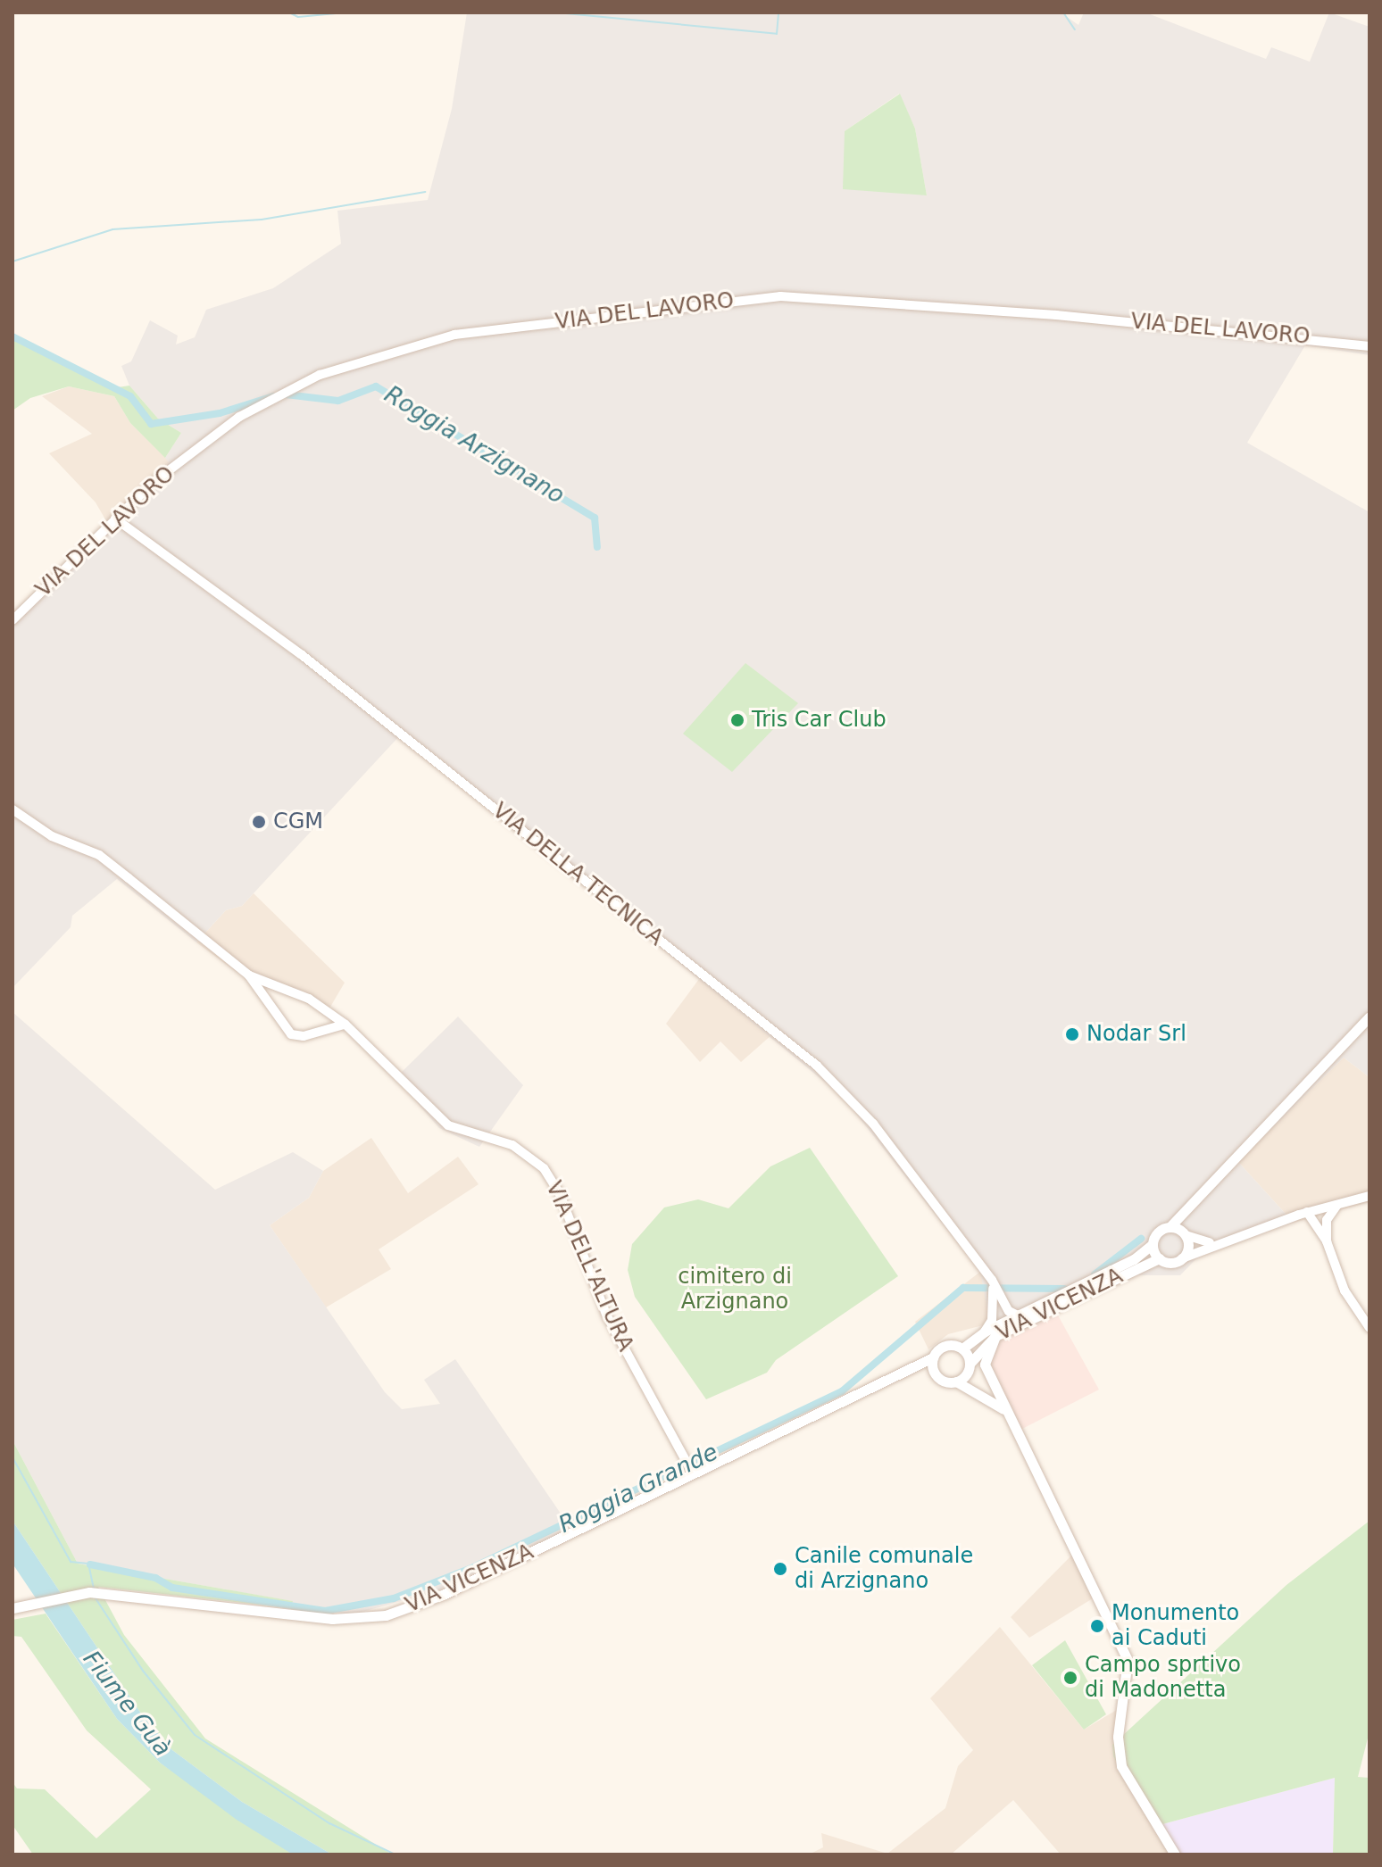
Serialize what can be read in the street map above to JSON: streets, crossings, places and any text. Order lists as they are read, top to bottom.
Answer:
{
  "streets": {
    "main road": ["VIA VICENZA"],
    "street": ["VIA DEL LAVORO", "VIA DELLA TECNICA", "VIA DELL'ALTURA"]
  },
  "crossings": [
    ["VIA DEL LAVORO", "VIA DELLA TECNICA"],
    ["VIA DELLA TECNICA", "VIA VICENZA"],
    ["VIA DELL'ALTURA", "VIA VICENZA"]
  ],
  "water": ["Roggia Arzignano", "Roggia Grande", "Fiume Guà"],
  "parks": ["cimitero di Arzignano"],
  "places": [
    "Tris Car Club",
    "CGM",
    "Nodar Srl",
    "Canile comunale di Arzignano",
    "Monumento ai Caduti",
    "Campo sprtivo di Madonetta"
  ]
}
